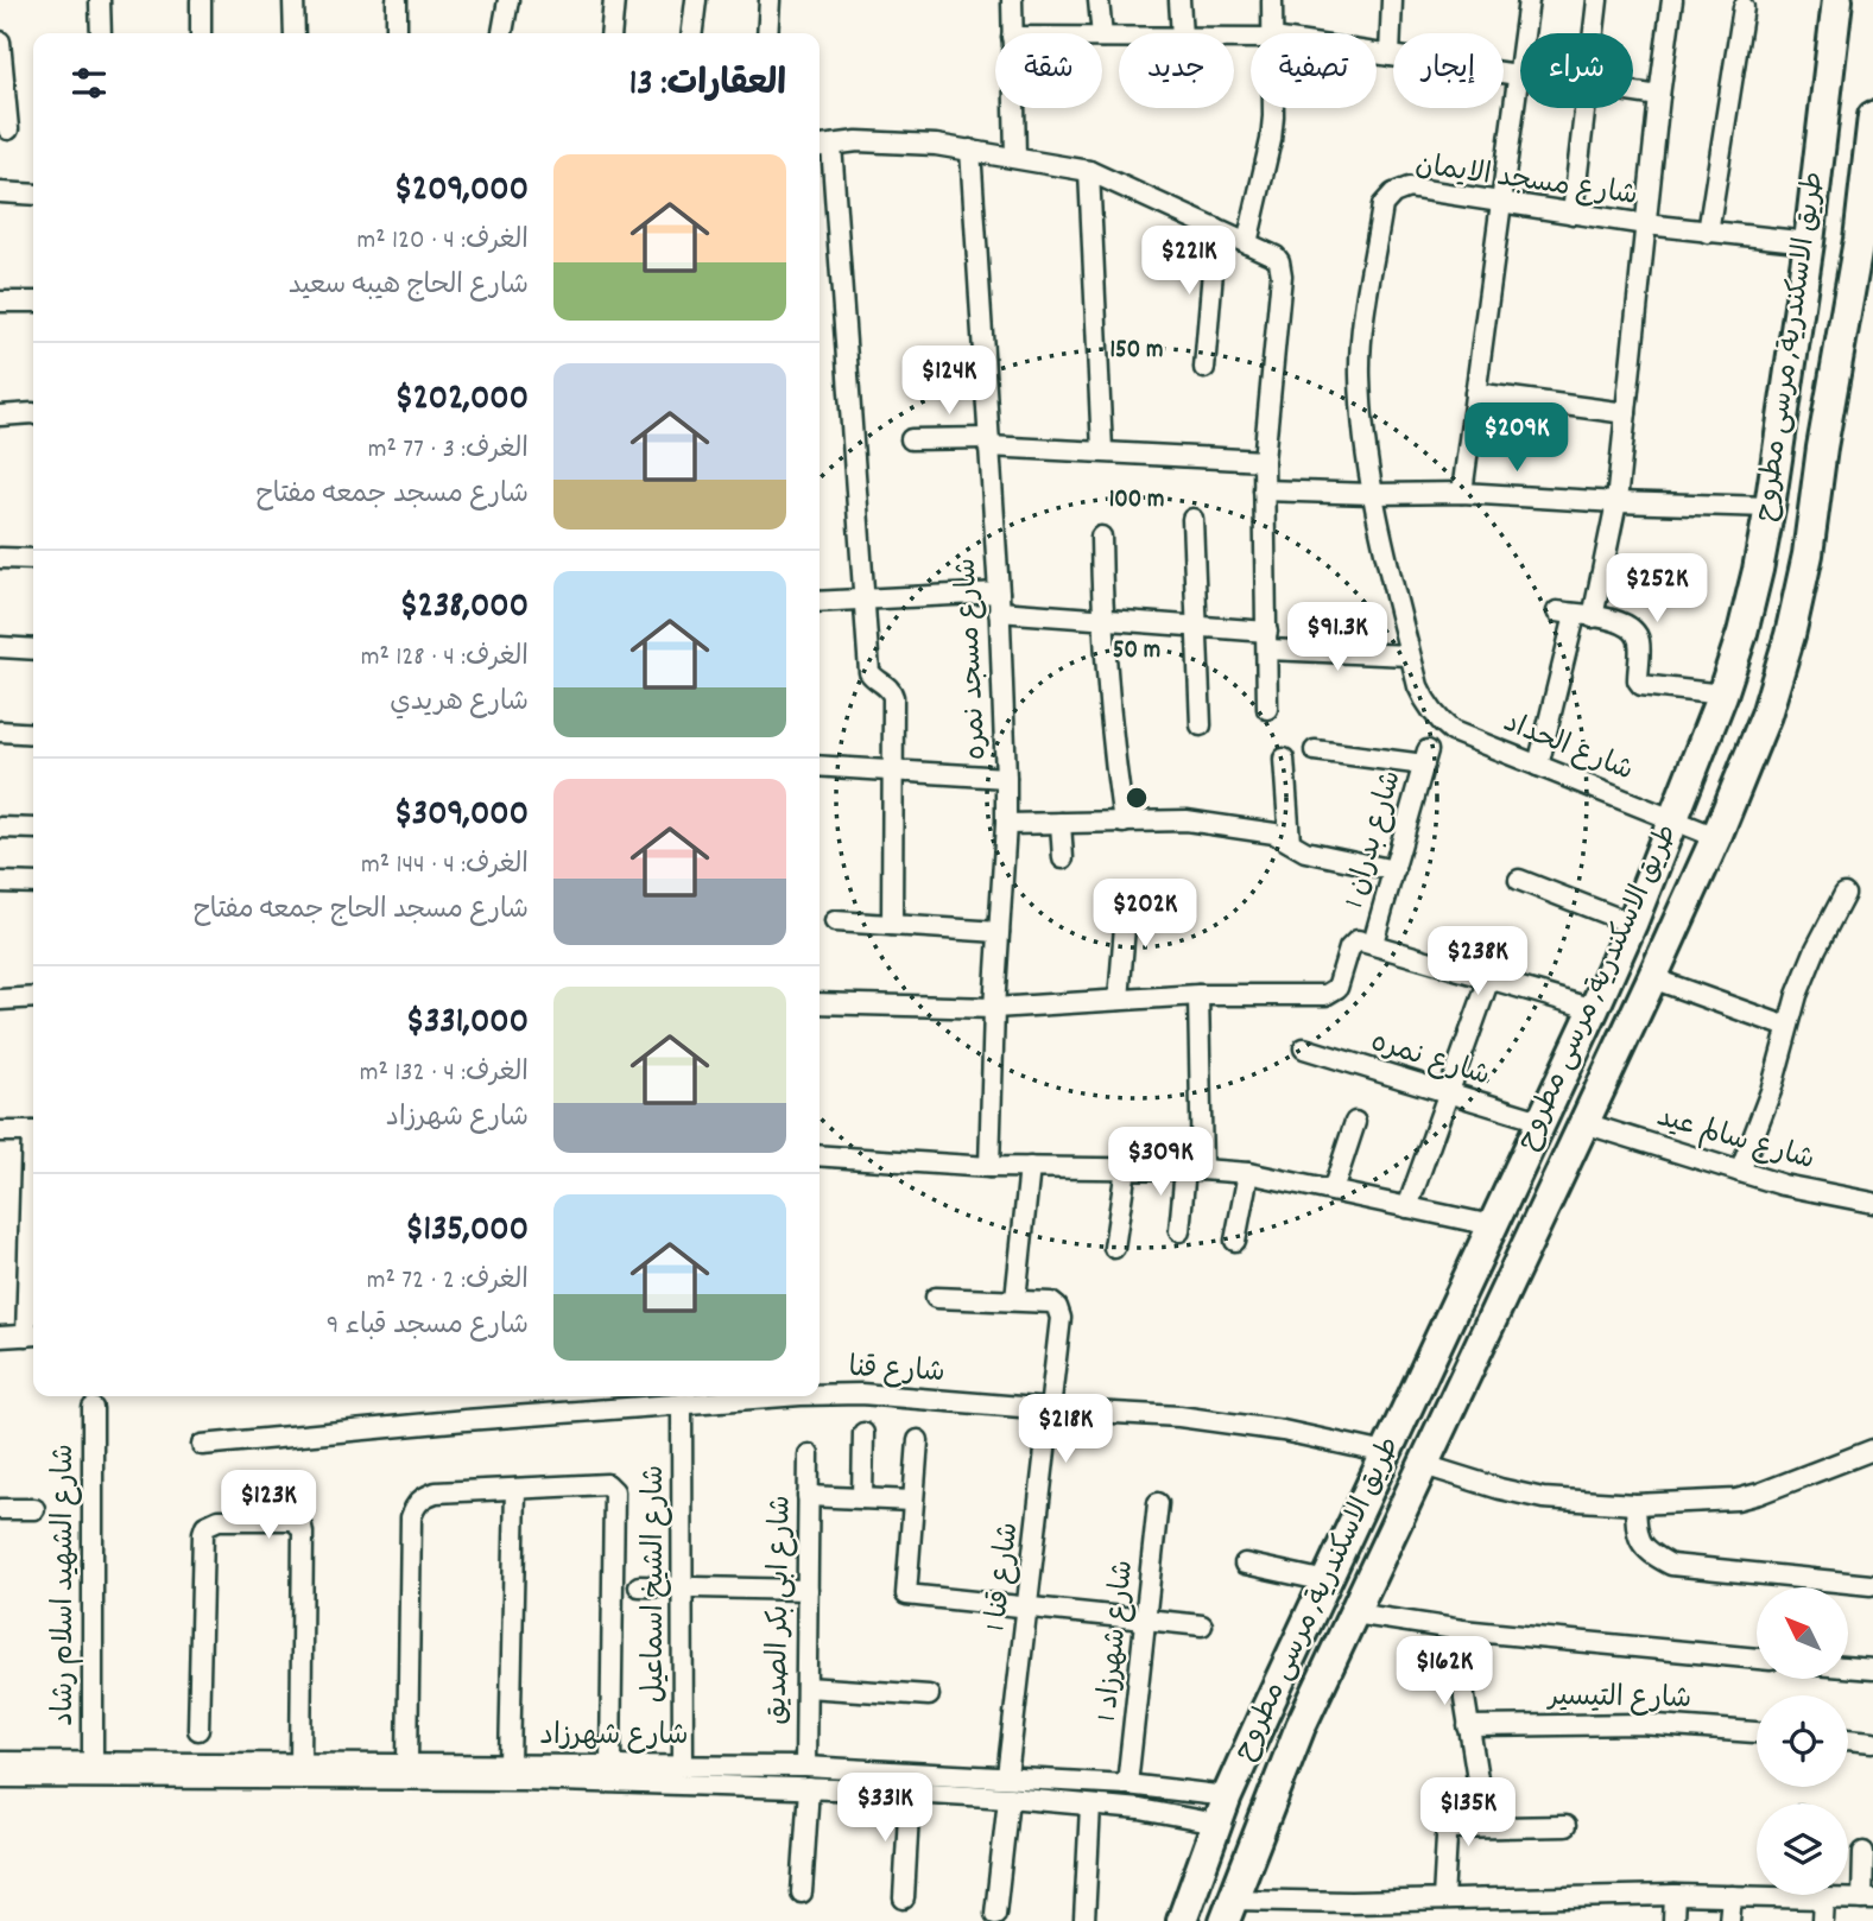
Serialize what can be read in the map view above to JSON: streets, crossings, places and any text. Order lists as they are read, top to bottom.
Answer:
{
  "streets": {
    "main road": ["طريق الاسكندرية, مرسى مطروح"],
    "street": [
      "شارع مسجد الايمان",
      "شارع مسجد نمره",
      "شارع الحداد",
      "شارع بدران 1",
      "شارع نمره",
      "شارع سالم عيد",
      "شارع قنا",
      "شارع قنا 1",
      "شارع الشيخ اسماعيل",
      "شارع الشهيد اسلام رشاد",
      "شارع ابى بكر الصديق",
      "شارع شهرزاد 1",
      "شارع التيسير",
      "شارع شهرزاد"
    ]
  },
  "crossings": [
    ["شارع مسجد الايمان", "طريق الاسكندرية, مرسى مطروح"],
    ["شارع مسجد الايمان", "شارع الحداد"],
    ["طريق الاسكندرية, مرسى مطروح", "شارع الحداد"],
    ["طريق الاسكندرية, مرسى مطروح", "شارع نمره"],
    ["طريق الاسكندرية, مرسى مطروح", "شارع سالم عيد"],
    ["طريق الاسكندرية, مرسى مطروح", "شارع قنا"],
    ["طريق الاسكندرية, مرسى مطروح", "شارع شهرزاد"],
    ["شارع قنا", "شارع قنا 1"],
    ["شارع قنا", "شارع الشيخ اسماعيل"],
    ["شارع قنا 1", "شارع شهرزاد"],
    ["شارع الشيخ اسماعيل", "شارع شهرزاد"],
    ["شارع الشهيد اسلام رشاد", "شارع شهرزاد"],
    ["شارع ابى بكر الصديق", "شارع شهرزاد"],
    ["شارع شهرزاد 1", "شارع شهرزاد"]
  ],
  "north": "top left",
  "page": {
    "chip": [
      "شراء",
      "إيجار",
      "تصفية",
      "جديد",
      "شقة"
    ],
    "heading": "العقارات: 13",
    "list": [
      {
        "name": "$209,000",
        "note": "الغرف: 4 · 120 m² · شارع الحاج هيبه سعيد"
      },
      {
        "name": "$202,000",
        "note": "الغرف: 3 · 77 m² · شارع مسجد جمعه مفتاح"
      },
      {
        "name": "$238,000",
        "note": "الغرف: 4 · 128 m² · شارع هريدي"
      },
      {
        "name": "$309,000",
        "note": "الغرف: 4 · 144 m² · شارع مسجد الحاج جمعه مفتاح"
      },
      {
        "name": "$331,000",
        "note": "الغرف: 4 · 132 m² · شارع شهرزاد"
      },
      {
        "name": "$135,000",
        "note": "الغرف: 2 · 72 m² · شارع مسجد قباء 9"
      }
    ],
    "price": [
      "$221K",
      "$124K",
      "$209K",
      "$252K",
      "$91.3K",
      "$202K",
      "$238K",
      "$309K",
      "$218K",
      "$123K",
      "$162K",
      "$331K",
      "$135K"
    ]
  },
  "rings": ["150 m", "100 m", "50 m"]
}
